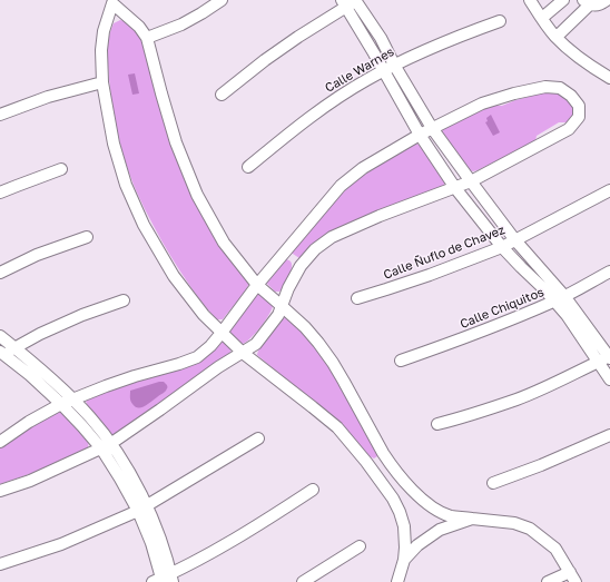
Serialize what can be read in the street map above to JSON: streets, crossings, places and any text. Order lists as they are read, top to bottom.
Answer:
{
  "streets": {
    "street": ["Calle Warnes", "Calle Ñuflo de Chavez", "Calle Chiquitos"]
  }
}
